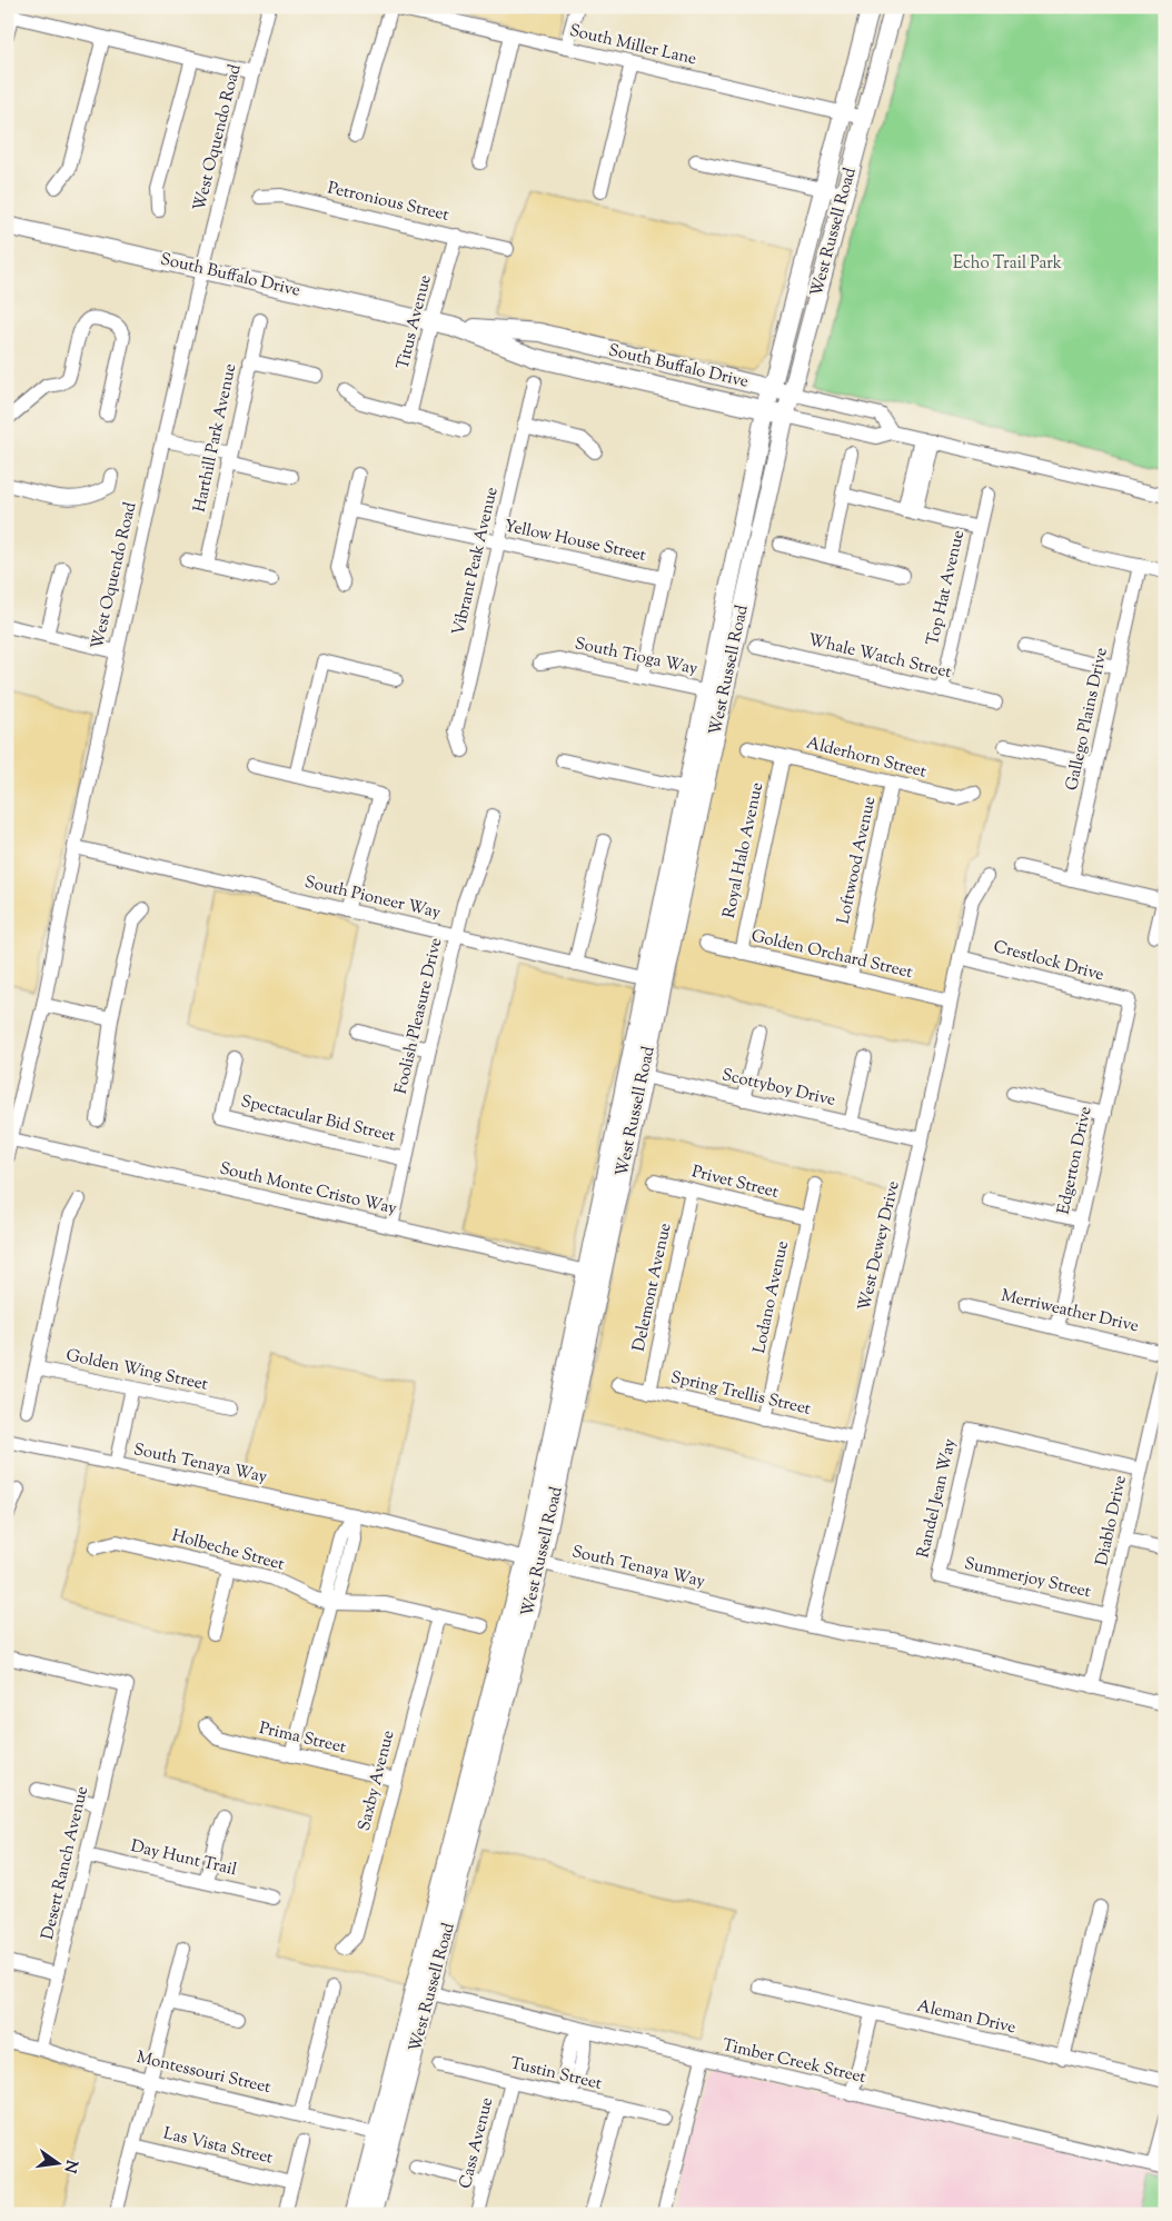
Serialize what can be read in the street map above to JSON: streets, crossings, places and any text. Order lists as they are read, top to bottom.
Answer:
{
  "streets": {
    "main road": ["West Russell Road", "South Buffalo Drive"],
    "street": [
      "South Miller Lane",
      "West Oquendo Road",
      "Petronious Street",
      "Titus Avenue",
      "Harthill Park Avenue",
      "Yellow House Street",
      "Vibrant Peak Avenue",
      "Top Hat Avenue",
      "South Tioga Way",
      "Whale Watch Street",
      "Gallego Plains Drive",
      "Alderhorn Street",
      "Royal Halo Avenue",
      "Loftwood Avenue",
      "South Pioneer Way",
      "Golden Orchard Street",
      "Crestlock Drive",
      "Foolish Pleasure Drive",
      "Scottyboy Drive",
      "Spectacular Bid Street",
      "Edgerton Drive",
      "Privet Street",
      "South Monte Cristo Way",
      "West Dewey Drive",
      "Delemont Avenue",
      "Lodano Avenue",
      "Merriweather Drive",
      "Golden Wing Street",
      "Spring Trellis Street",
      "South Tenaya Way",
      "Randel Jean Way",
      "Diablo Drive",
      "Holbeche Street",
      "Summerjoy Street",
      "Prima Street",
      "Saxby Avenue",
      "Day Hunt Trail",
      "Desert Ranch Avenue",
      "Aleman Drive",
      "Timber Creek Street",
      "Montessouri Street",
      "Tustin Street",
      "Cass Avenue",
      "Las Vista Street"
    ]
  },
  "crossings": [
    ["South Miller Lane", "West Russell Road"],
    ["West Oquendo Road", "South Buffalo Drive"],
    ["West Oquendo Road", "South Pioneer Way"],
    ["West Oquendo Road", "South Monte Cristo Way"],
    ["Petronious Street", "Titus Avenue"],
    ["West Russell Road", "South Buffalo Drive"],
    ["West Russell Road", "South Tioga Way"],
    ["West Russell Road", "South Pioneer Way"],
    ["West Russell Road", "Scottyboy Drive"],
    ["West Russell Road", "South Monte Cristo Way"],
    ["West Russell Road", "South Tenaya Way"],
    ["West Russell Road", "Timber Creek Street"],
    ["West Russell Road", "Montessouri Street"],
    ["South Buffalo Drive", "Titus Avenue"],
    ["Yellow House Street", "Vibrant Peak Avenue"],
    ["Top Hat Avenue", "Whale Watch Street"],
    ["Alderhorn Street", "Royal Halo Avenue"],
    ["Alderhorn Street", "Loftwood Avenue"],
    ["Royal Halo Avenue", "Golden Orchard Street"],
    ["Loftwood Avenue", "Golden Orchard Street"],
    ["South Pioneer Way", "Foolish Pleasure Drive"],
    ["Golden Orchard Street", "West Dewey Drive"],
    ["Crestlock Drive", "Edgerton Drive"],
    ["Crestlock Drive", "West Dewey Drive"],
    ["Foolish Pleasure Drive", "Spectacular Bid Street"],
    ["Foolish Pleasure Drive", "South Monte Cristo Way"],
    ["Scottyboy Drive", "West Dewey Drive"],
    ["Edgerton Drive", "Merriweather Drive"],
    ["Privet Street", "Delemont Avenue"],
    ["Privet Street", "Lodano Avenue"],
    ["West Dewey Drive", "Spring Trellis Street"],
    ["West Dewey Drive", "South Tenaya Way"],
    ["Delemont Avenue", "Spring Trellis Street"],
    ["Lodano Avenue", "Spring Trellis Street"],
    ["South Tenaya Way", "Diablo Drive"],
    ["Randel Jean Way", "Diablo Drive"],
    ["Randel Jean Way", "Summerjoy Street"],
    ["Diablo Drive", "Summerjoy Street"],
    ["Holbeche Street", "Saxby Avenue"],
    ["Prima Street", "Saxby Avenue"],
    ["Day Hunt Trail", "Desert Ranch Avenue"],
    ["Desert Ranch Avenue", "Montessouri Street"],
    ["Tustin Street", "Cass Avenue"]
  ],
  "parks": ["Echo Trail Park"],
  "north": "right"
}
